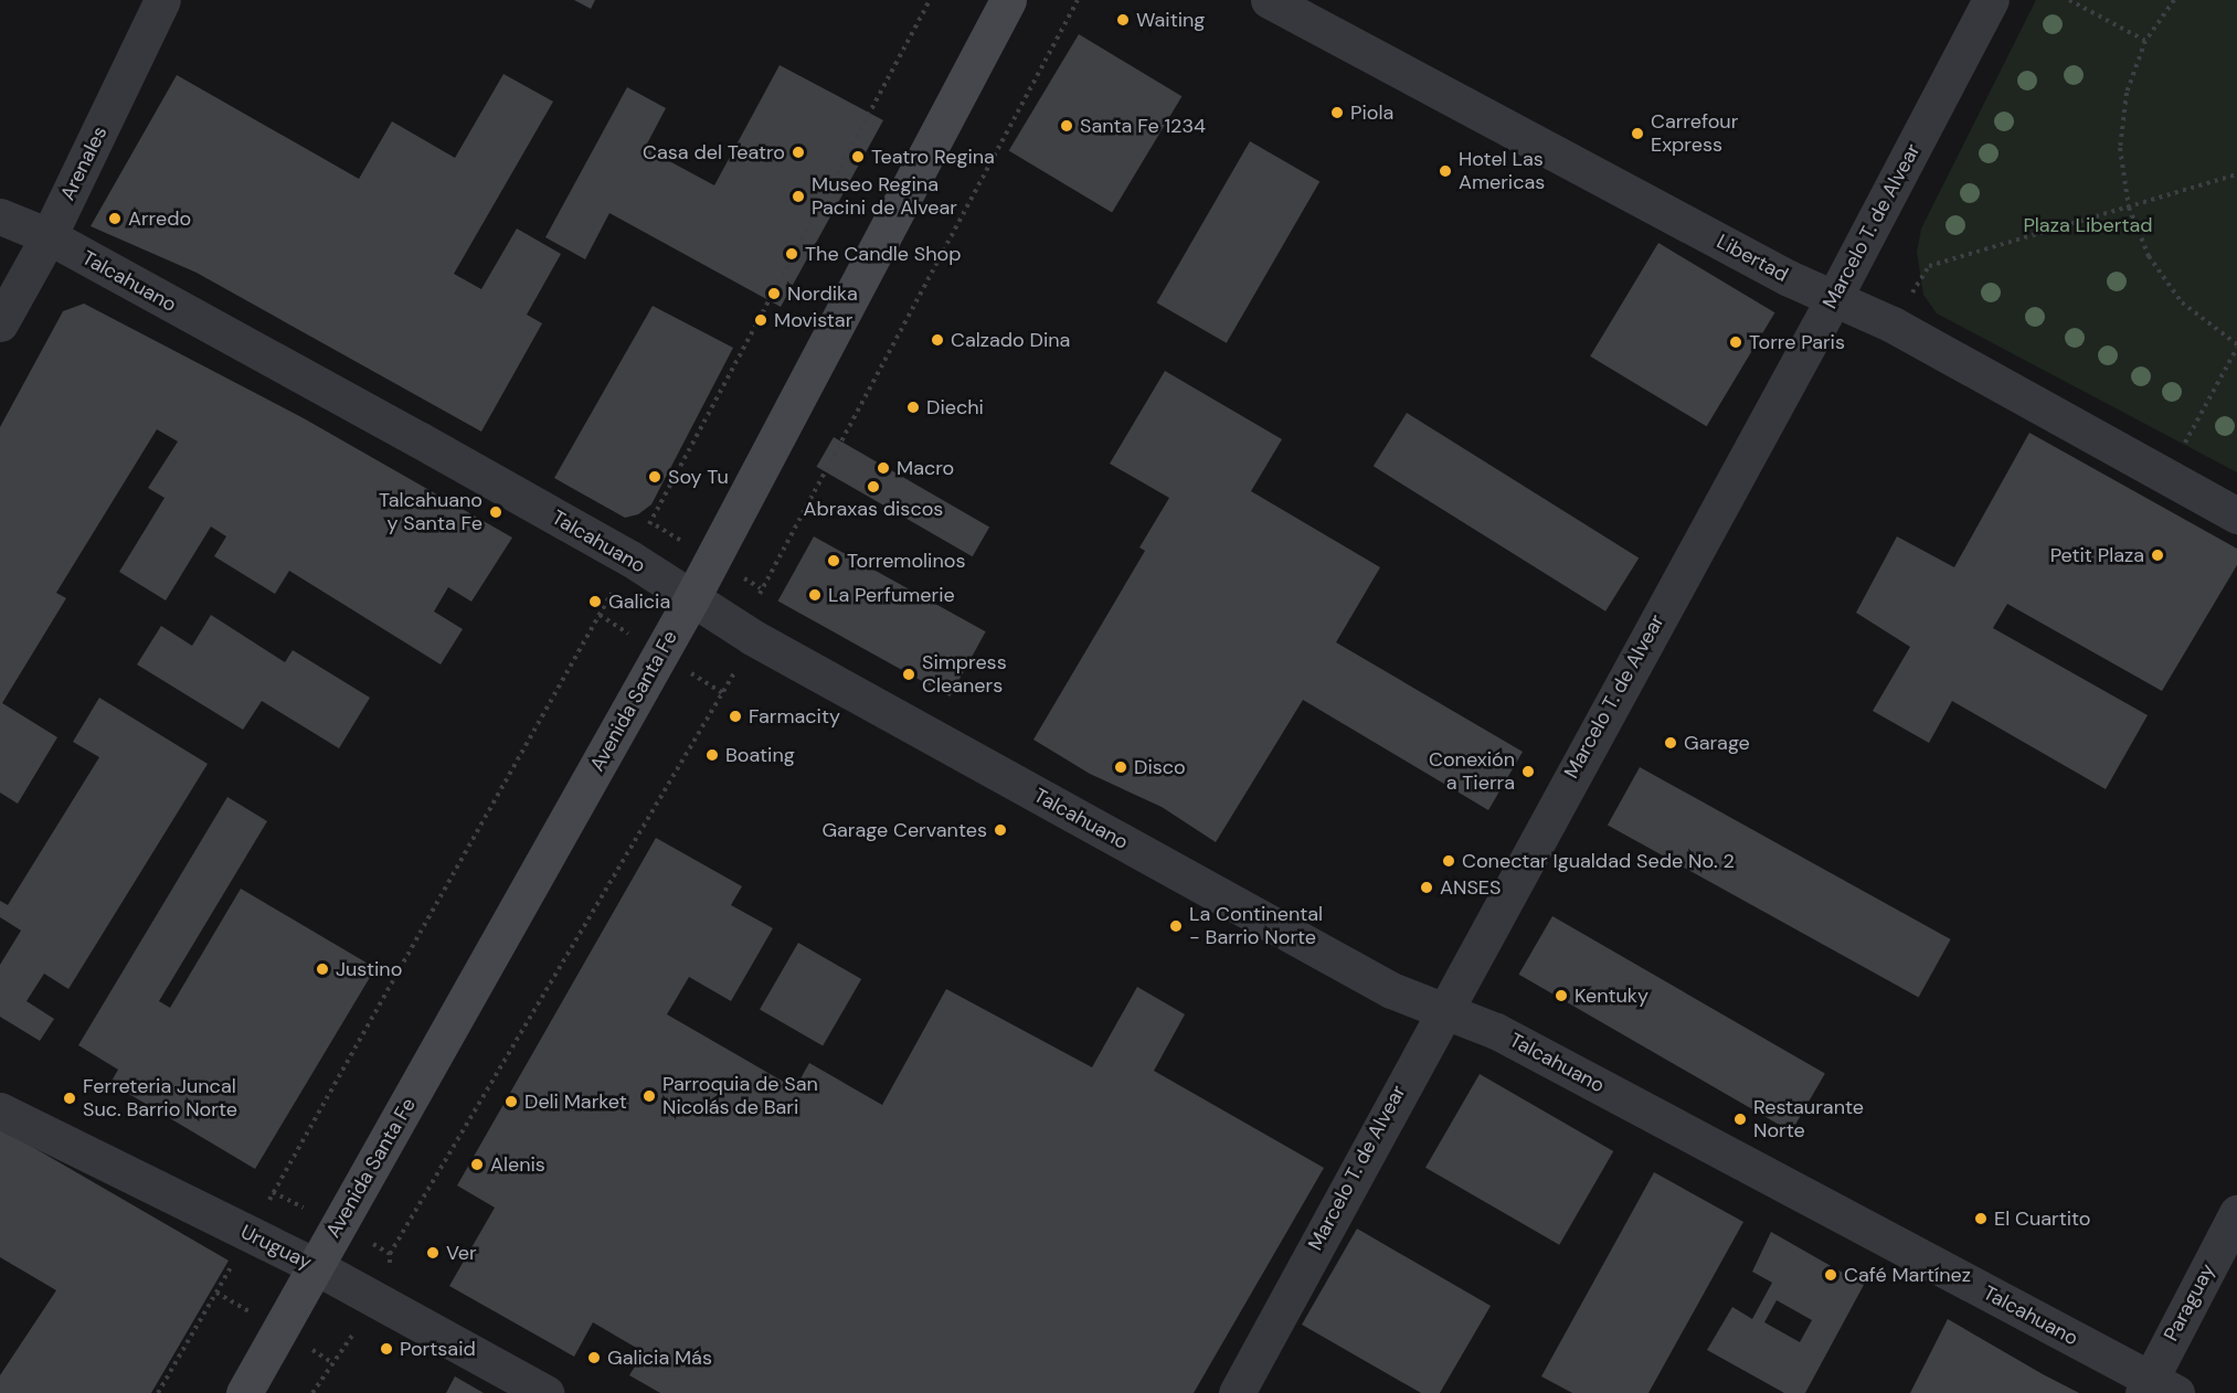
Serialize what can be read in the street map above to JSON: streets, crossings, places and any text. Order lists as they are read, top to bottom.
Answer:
{
  "streets": {
    "main road": ["Avenida Santa Fe"],
    "street": [
      "Arenales",
      "Marcelo T. de Alvear",
      "Libertad",
      "Talcahuano",
      "Uruguay",
      "Paraguay"
    ]
  },
  "crossings": [
    ["Arenales", "Talcahuano"],
    ["Marcelo T. de Alvear", "Libertad"],
    ["Marcelo T. de Alvear", "Talcahuano"],
    ["Talcahuano", "Avenida Santa Fe"],
    ["Talcahuano", "Paraguay"],
    ["Avenida Santa Fe", "Uruguay"]
  ],
  "parks": ["Plaza Libertad"],
  "places": [
    "Waiting",
    "Piola",
    "Santa Fe 1234",
    "Carrefour Express",
    "Casa del Teatro",
    "Teatro Regina",
    "Hotel Las Americas",
    "Museo Regina Pacini de Alvear",
    "Arredo",
    "The Candle Shop",
    "Nordika",
    "Movistar",
    "Calzado Dina",
    "Torre Paris",
    "Diechi",
    "Macro",
    "Soy Tu",
    "Abraxas discos",
    "Talcahuano y Santa Fe",
    "Petit Plaza",
    "Torremolinos",
    "La Perfumerie",
    "Galicia",
    "Simpress Cleaners",
    "Farmacity",
    "Garage",
    "Boating",
    "Disco",
    "Conexión a Tierra",
    "Garage Cervantes",
    "Conectar Igualdad Sede No. 2",
    "ANSES",
    "La Continental - Barrio Norte",
    "Justino",
    "Kentuky",
    "Parroquia de San Nicolás de Bari",
    "Ferreteria Juncal Suc. Barrio Norte",
    "Deli Market",
    "Restaurante Norte",
    "Alenis",
    "El Cuartito",
    "Ver",
    "Café Martínez",
    "Portsaid",
    "Galicia Más"
  ]
}
